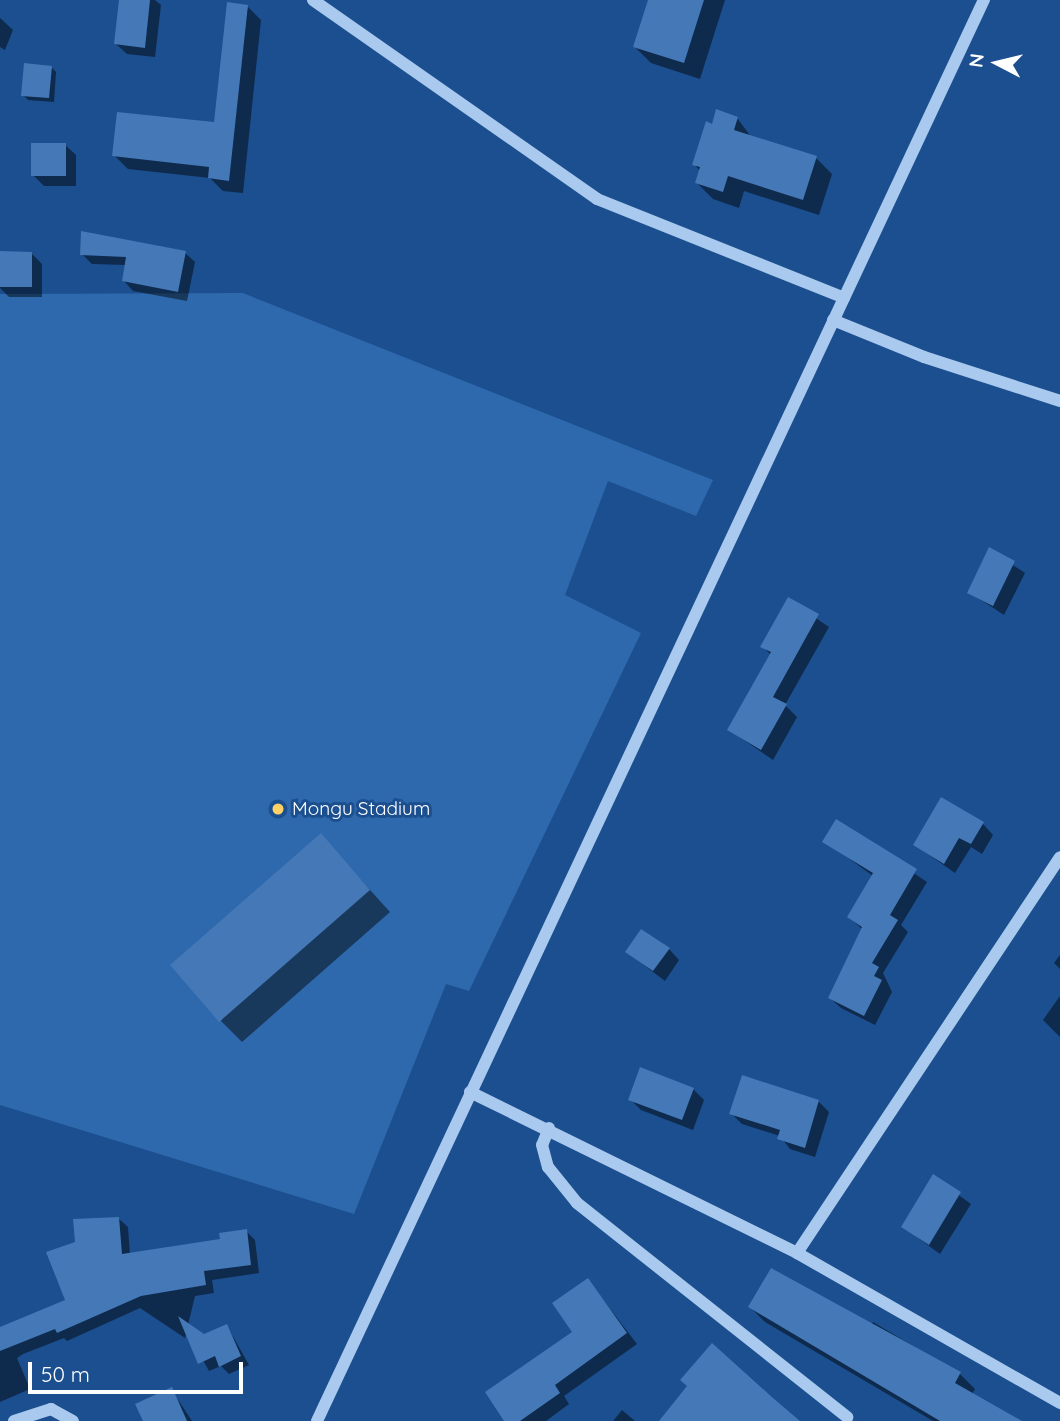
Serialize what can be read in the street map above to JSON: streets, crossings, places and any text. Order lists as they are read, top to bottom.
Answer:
{
  "places": ["Mongu Stadium"],
  "scale_bar": "50 m",
  "north": "left"
}
